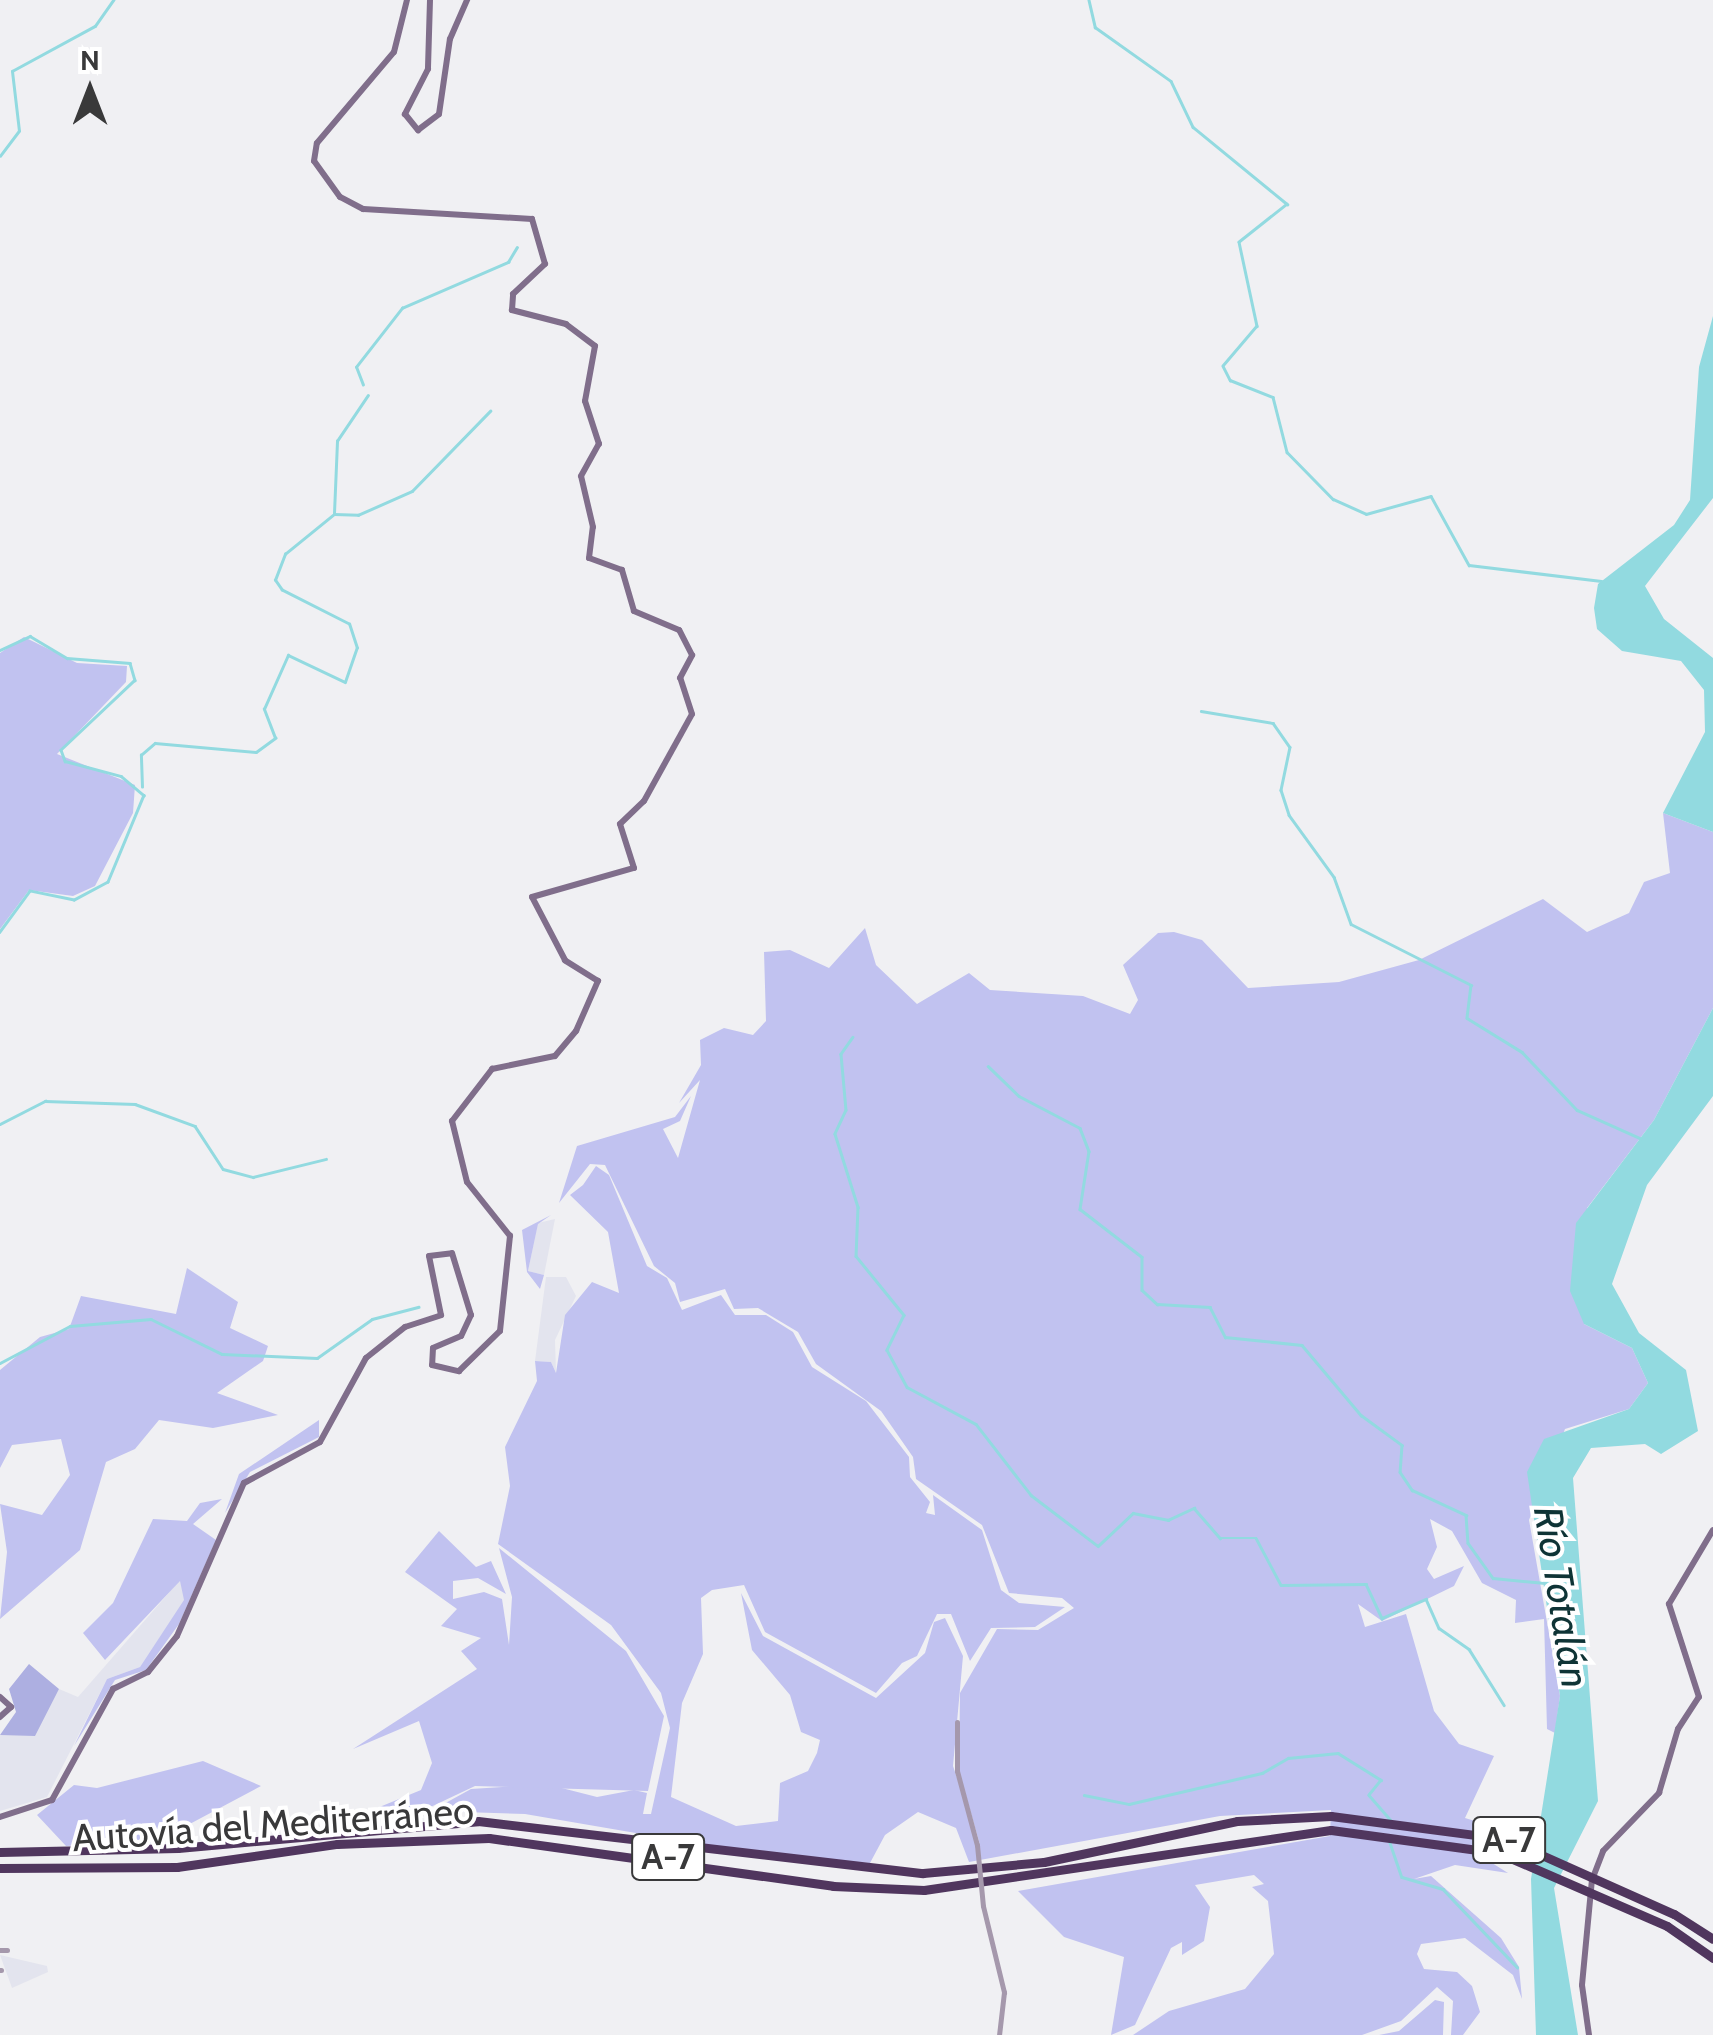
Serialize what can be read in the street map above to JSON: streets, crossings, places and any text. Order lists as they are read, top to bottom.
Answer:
{
  "streets": {
    "highway": ["Autovía del Mediterráneo", "A-7"]
  },
  "water": ["Río Totalán"],
  "north": "top"
}
